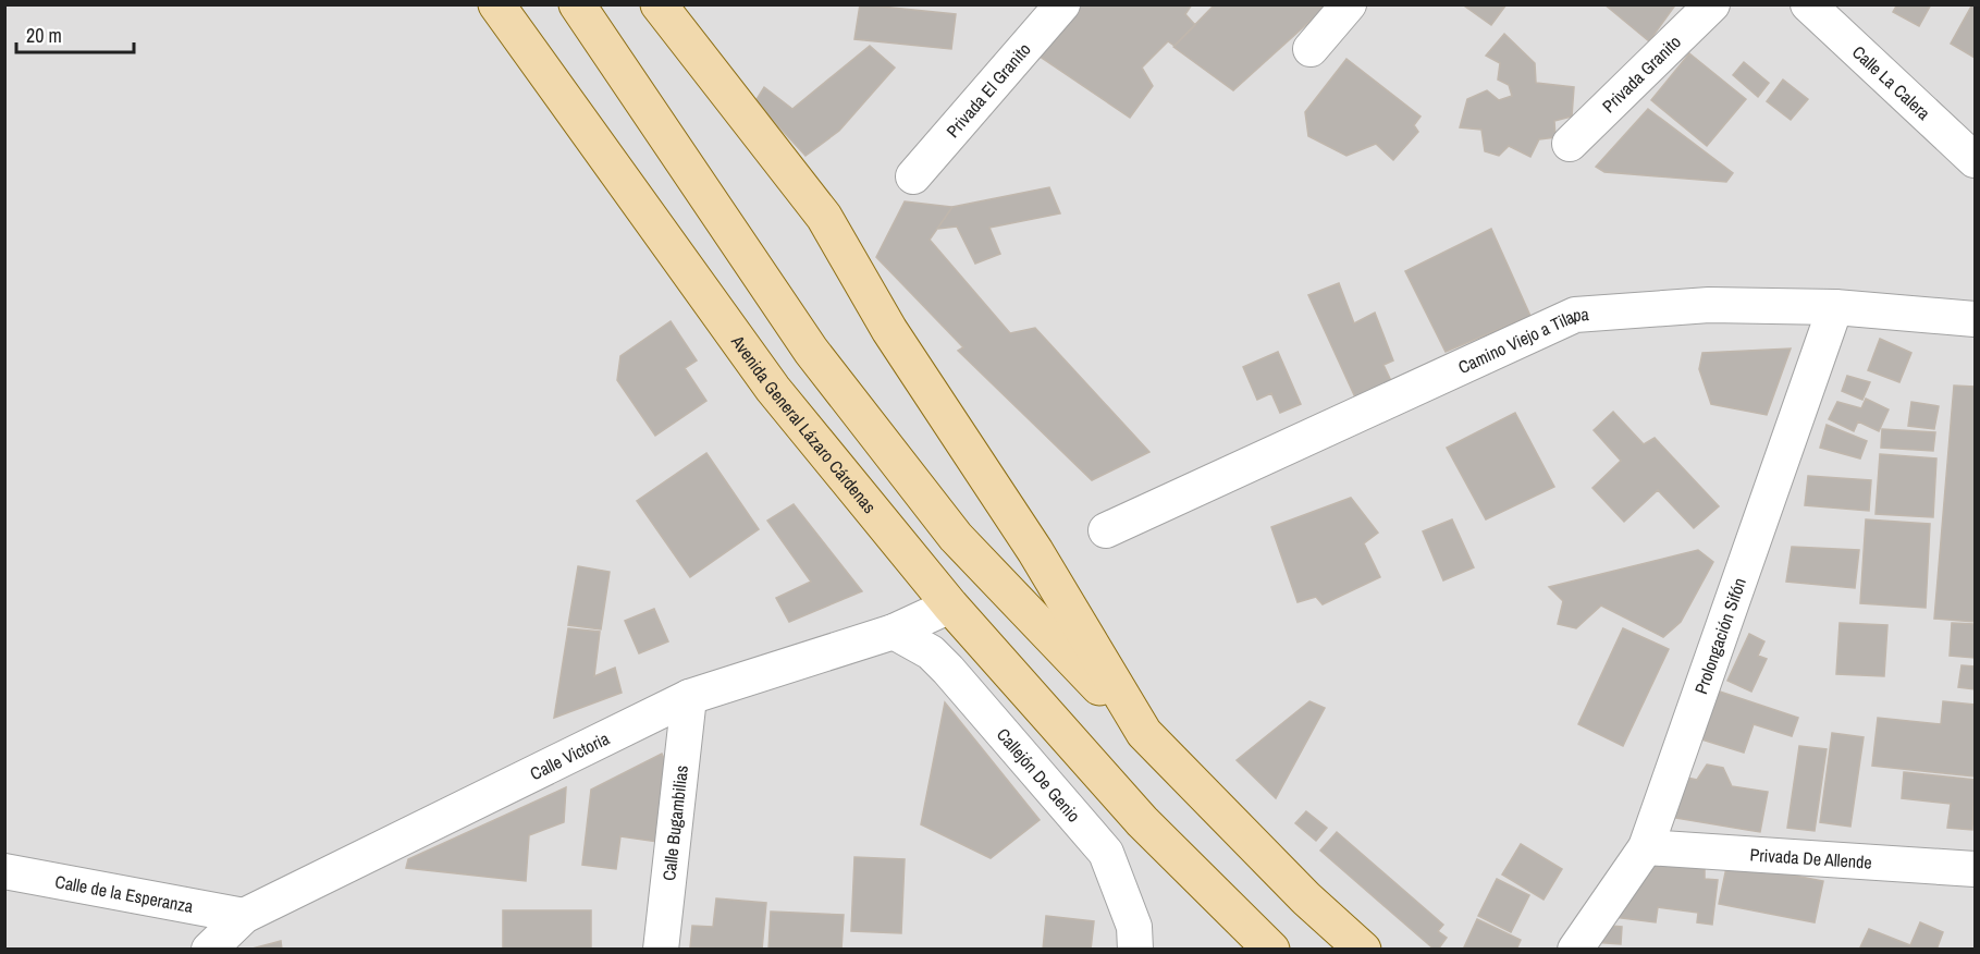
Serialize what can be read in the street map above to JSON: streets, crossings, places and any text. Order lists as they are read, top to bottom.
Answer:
{
  "streets": {
    "main road": ["Avenida General Lázaro Cárdenas"],
    "street": [
      "Privada Granito",
      "Calle La Calera",
      "Privada El Granito",
      "Camino Viejo a Tilapa",
      "Prolongación Sifón",
      "Calle Victoria",
      "Callejón De Genio",
      "Calle Bugambilias",
      "Privada De Allende",
      "Calle de la Esperanza"
    ]
  },
  "crossings": [
    ["Camino Viejo a Tilapa", "Prolongación Sifón"],
    ["Avenida General Lázaro Cárdenas", "Calle Victoria"],
    ["Prolongación Sifón", "Privada De Allende"],
    ["Calle Victoria", "Callejón De Genio"],
    ["Calle Victoria", "Calle Bugambilias"],
    ["Calle Victoria", "Calle de la Esperanza"]
  ],
  "scale_bar": "20 m"
}
